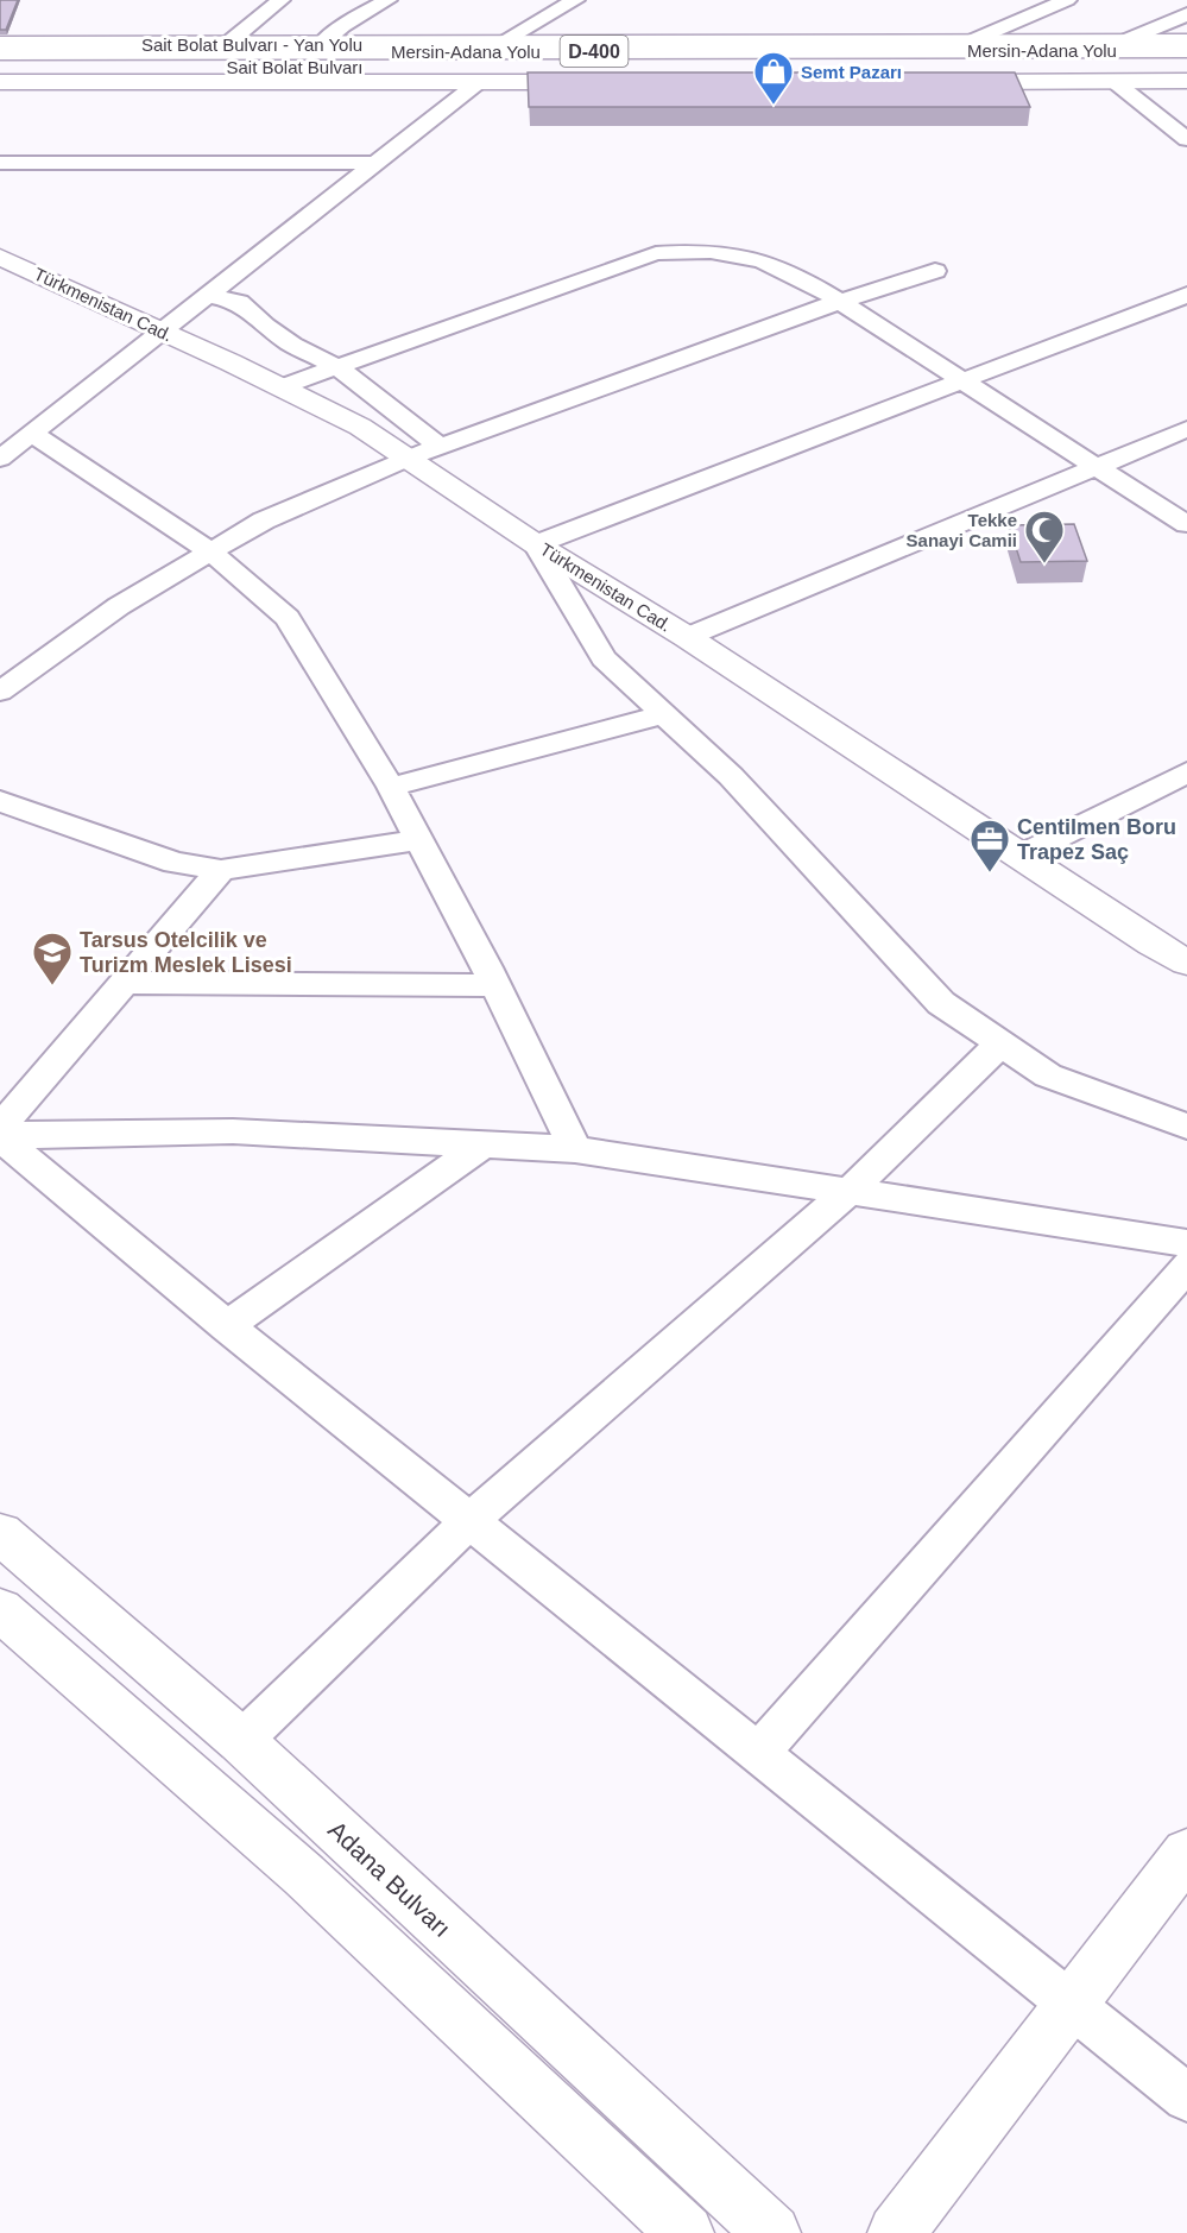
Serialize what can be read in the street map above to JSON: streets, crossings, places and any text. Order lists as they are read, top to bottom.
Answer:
{
  "streets": {
    "main road": [
      "Sait Bolat Bulvarı - Yan Yolu",
      "Mersin-Adana Yolu",
      "D-400",
      "Sait Bolat Bulvarı",
      "Türkmenistan Cad.",
      "Adana Bulvarı"
    ]
  },
  "places": {
    "shop": ["Semt Pazarı"],
    "mosque": ["Tekke Sanayi Camii"],
    "office": ["Centilmen Boru Trapez Saç"],
    "school or university": ["Tarsus Otelcilik ve Turizm Meslek Lisesi"]
  }
}
